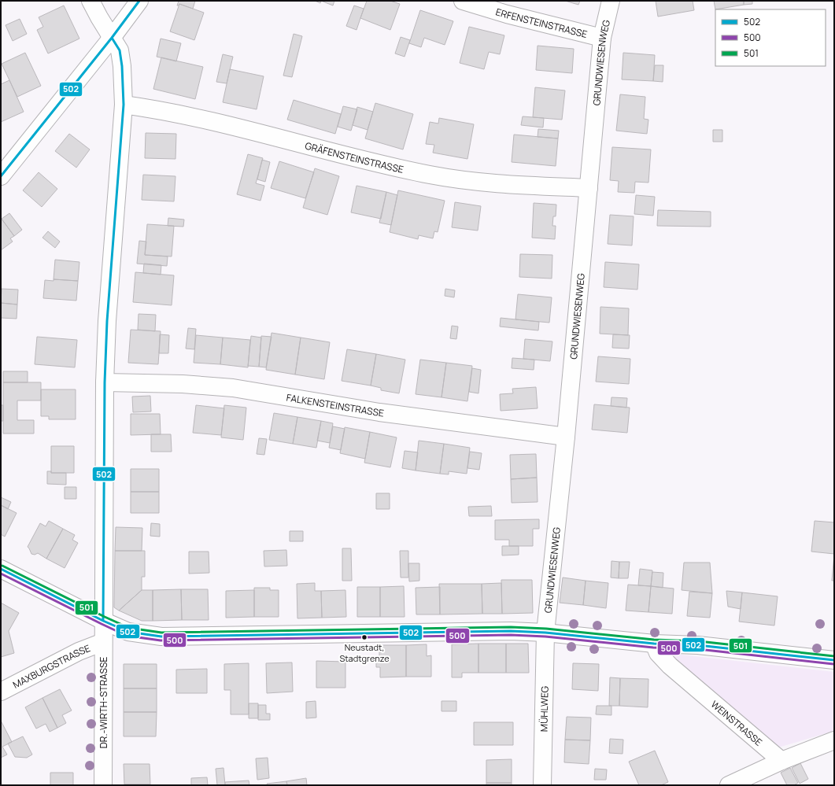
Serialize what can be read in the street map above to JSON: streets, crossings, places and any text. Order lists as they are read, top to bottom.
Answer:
{
  "streets": {
    "street": [
      "ERFENSTEINSTRASSE",
      "GRUNDWIESENWEG",
      "GRÄFENSTEINSTRASSE",
      "FALKENSTEINSTRASSE",
      "MAXBURGSTRASSE",
      "DR.-WIRTH-STRASSE",
      "MÜHLWEG",
      "WEINSTRASSE"
    ]
  },
  "crossings": [
    ["ERFENSTEINSTRASSE", "GRUNDWIESENWEG"],
    ["GRUNDWIESENWEG", "GRÄFENSTEINSTRASSE"],
    ["GRUNDWIESENWEG", "FALKENSTEINSTRASSE"],
    ["GRUNDWIESENWEG", "MÜHLWEG"],
    ["GRÄFENSTEINSTRASSE", "DR.-WIRTH-STRASSE"],
    ["FALKENSTEINSTRASSE", "DR.-WIRTH-STRASSE"],
    ["MAXBURGSTRASSE", "DR.-WIRTH-STRASSE"]
  ],
  "places": ["Neustadt, Stadtgrenze"],
  "lines": ["transit line 502", "transit line 501", "transit line 500"],
  "legend": ["502", "500", "501"]
}
